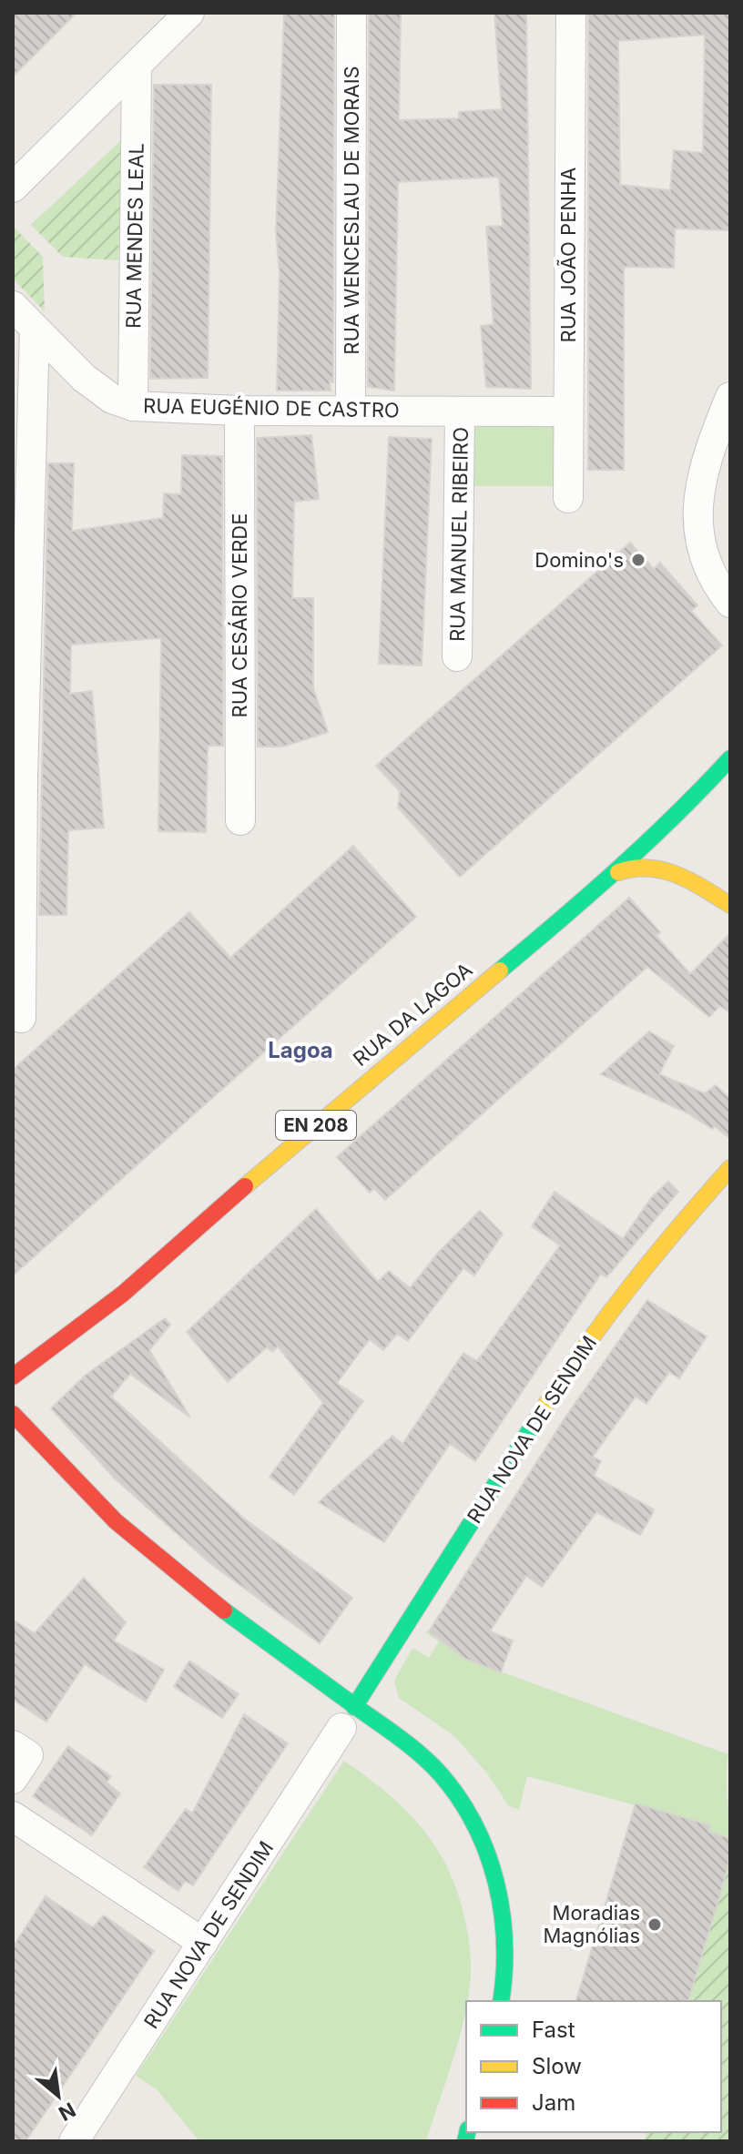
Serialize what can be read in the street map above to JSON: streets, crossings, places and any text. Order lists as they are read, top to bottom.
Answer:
{
  "streets": {
    "main road": ["RUA DA LAGOA", "EN 208", "RUA NOVA DE SENDIM"],
    "street": [
      "RUA WENCESLAU DE MORAIS",
      "RUA MENDES LEAL",
      "RUA JOÃO PENHA",
      "RUA EUGÉNIO DE CASTRO",
      "RUA MANUEL RIBEIRO",
      "RUA CESÁRIO VERDE"
    ]
  },
  "crossings": [
    ["RUA WENCESLAU DE MORAIS", "RUA EUGÉNIO DE CASTRO"],
    ["RUA MENDES LEAL", "RUA EUGÉNIO DE CASTRO"],
    ["RUA JOÃO PENHA", "RUA EUGÉNIO DE CASTRO"],
    ["RUA EUGÉNIO DE CASTRO", "RUA MANUEL RIBEIRO"],
    ["RUA EUGÉNIO DE CASTRO", "RUA CESÁRIO VERDE"]
  ],
  "districts": ["Lagoa"],
  "places": ["Domino's", "Moradias Magnólias"],
  "legend": ["Fast", "Slow", "Jam"],
  "north": "bottom right"
}
